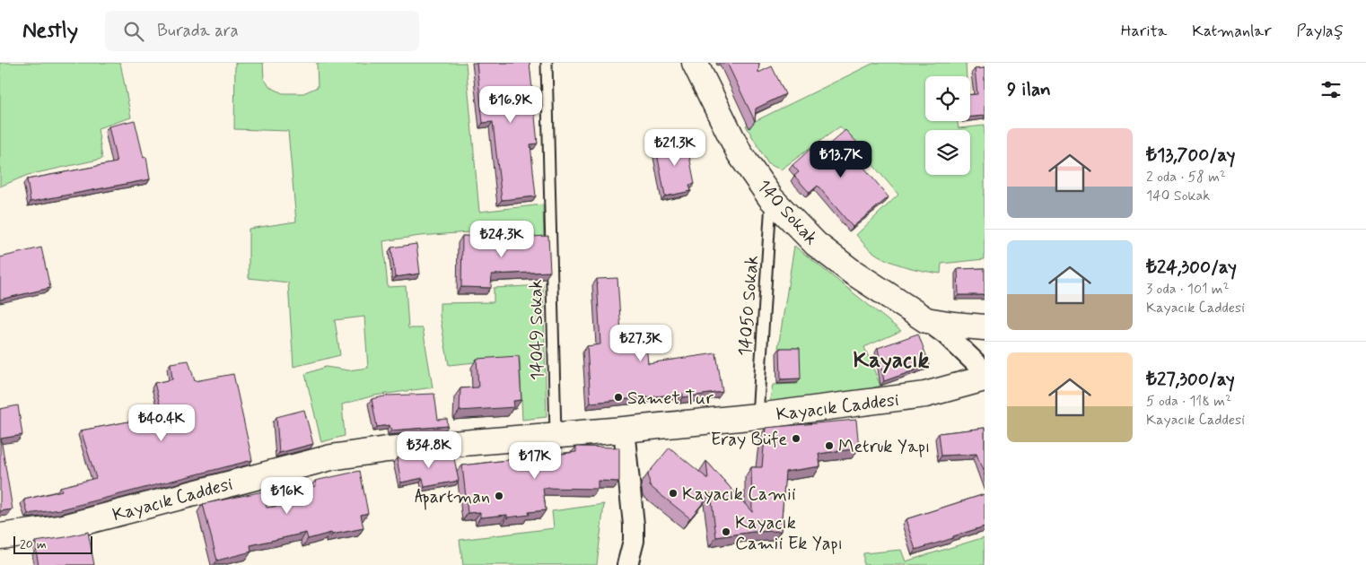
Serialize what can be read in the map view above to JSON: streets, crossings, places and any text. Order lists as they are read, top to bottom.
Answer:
{
  "streets": {
    "street": ["140 Sokak", "Kayacık Caddesi"],
    "lane": ["14050 Sokak", "14049 Sokak"]
  },
  "crossings": [
    ["140 Sokak", "14050 Sokak"],
    ["14050 Sokak", "Kayacık Caddesi"],
    ["14049 Sokak", "Kayacık Caddesi"]
  ],
  "districts": ["Kayacık"],
  "places": [
    "Samet Tur",
    "Eray Büfe",
    "Metruk Yapı",
    "Kayacık Camii",
    "Apartman",
    "Kayacık Camii Ek Yapı"
  ],
  "scale_bar": "20 m",
  "page": {
    "header": "Nestly",
    "search": "Burada ara",
    "nav": ["Harita", "Katmanlar", "Paylaş"],
    "heading": "9 ilan",
    "price": [
      "₺16.9K",
      "₺21.3K",
      "₺13.7K",
      "₺24.3K",
      "₺27.3K",
      "₺40.4K",
      "₺34.8K",
      "₺17K",
      "₺16K"
    ],
    "list": [
      {
        "name": "₺13,700/ay",
        "note": "2 oda · 58 m² · 140 Sokak"
      },
      {
        "name": "₺24,300/ay",
        "note": "3 oda · 101 m² · Kayacık Caddesi"
      },
      {
        "name": "₺27,300/ay",
        "note": "5 oda · 118 m² · Kayacık Caddesi"
      }
    ],
    "scale": "20 m"
  }
}
